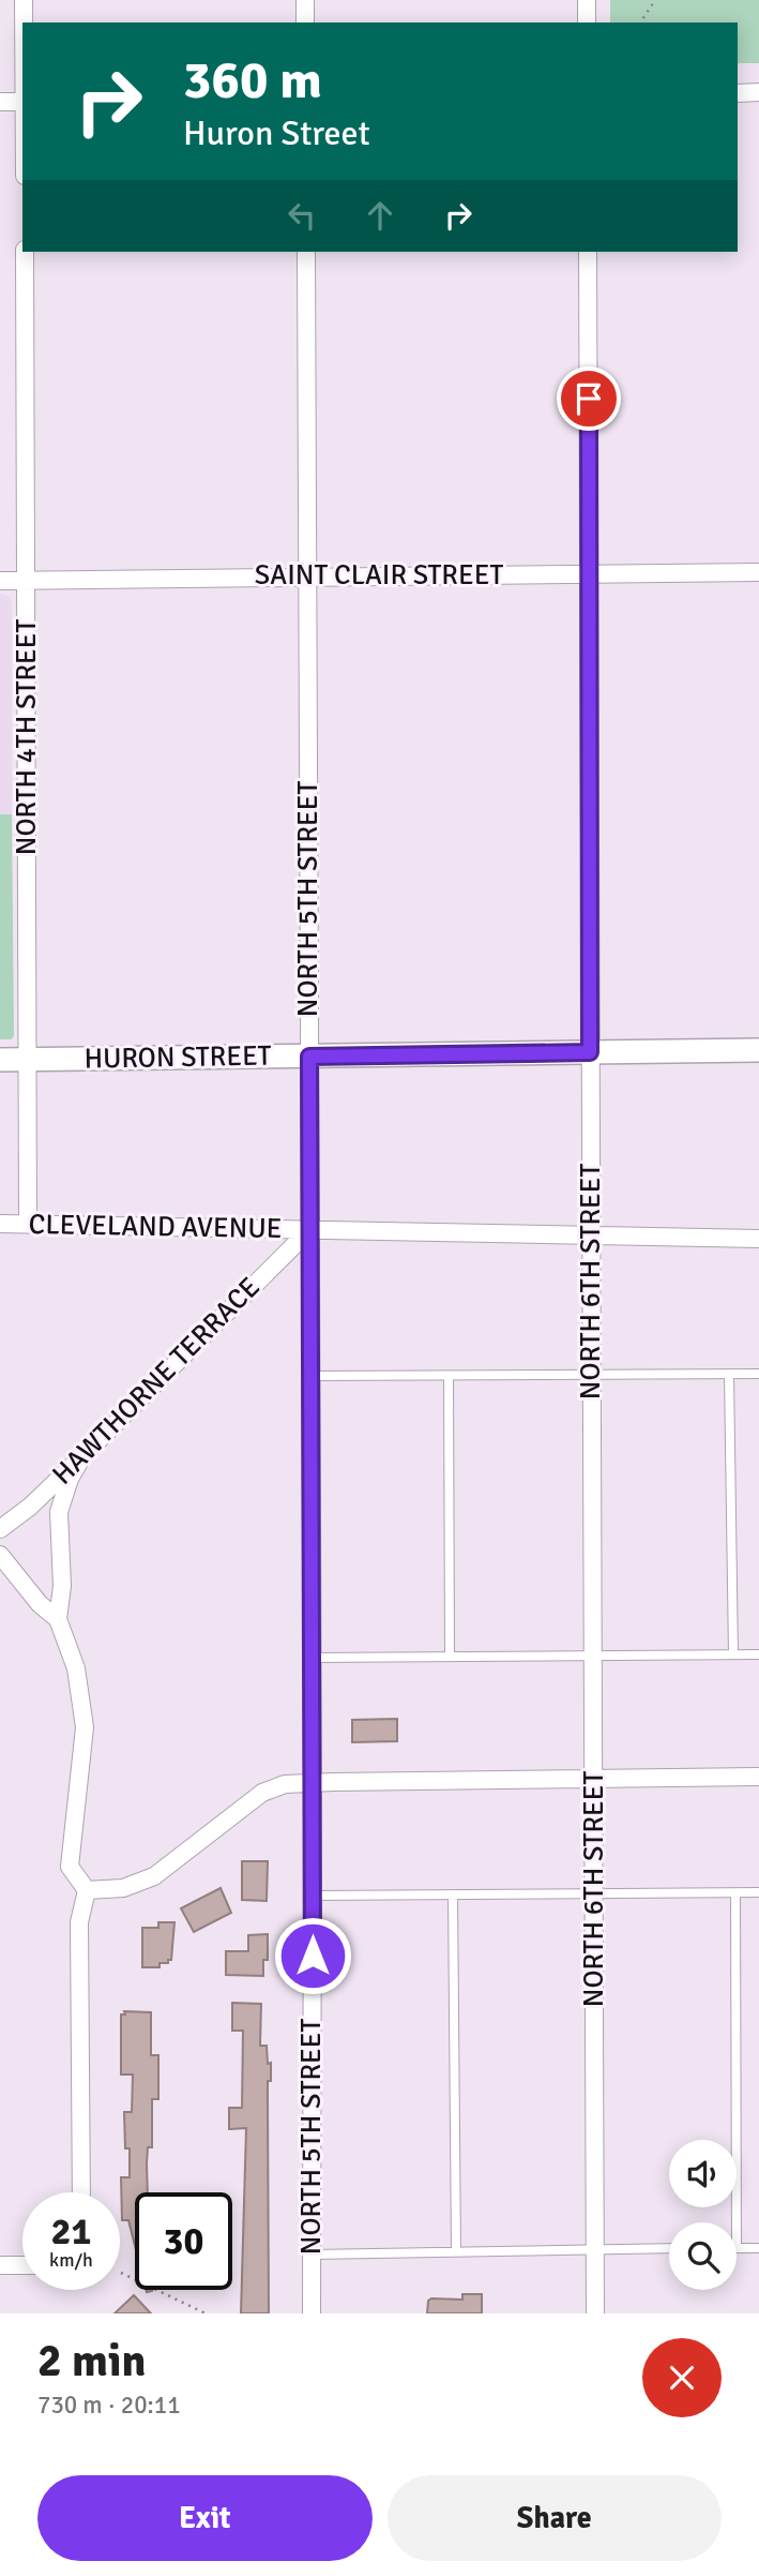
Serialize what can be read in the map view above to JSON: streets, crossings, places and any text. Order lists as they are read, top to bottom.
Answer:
{
  "streets": {
    "street": [
      "SAINT CLAIR STREET",
      "NORTH 4TH STREET",
      "NORTH 5TH STREET",
      "HURON STREET",
      "CLEVELAND AVENUE",
      "NORTH 6TH STREET",
      "HAWTHORNE TERRACE"
    ]
  },
  "crossings": [
    ["SAINT CLAIR STREET", "NORTH 4TH STREET"],
    ["SAINT CLAIR STREET", "NORTH 5TH STREET"],
    ["SAINT CLAIR STREET", "NORTH 6TH STREET"],
    ["NORTH 4TH STREET", "HURON STREET"],
    ["NORTH 4TH STREET", "CLEVELAND AVENUE"],
    ["NORTH 5TH STREET", "HURON STREET"],
    ["NORTH 5TH STREET", "CLEVELAND AVENUE"],
    ["NORTH 5TH STREET", "HAWTHORNE TERRACE"],
    ["HURON STREET", "NORTH 6TH STREET"],
    ["CLEVELAND AVENUE", "NORTH 6TH STREET"],
    ["CLEVELAND AVENUE", "HAWTHORNE TERRACE"]
  ],
  "page": {
    "turn": ["360 m", "Huron Street"],
    "speed": "21 km/h",
    "limit": "30",
    "heading": ["2 min", "730 m · 20:11"],
    "buttons": ["Exit", "Share"]
  }
}
